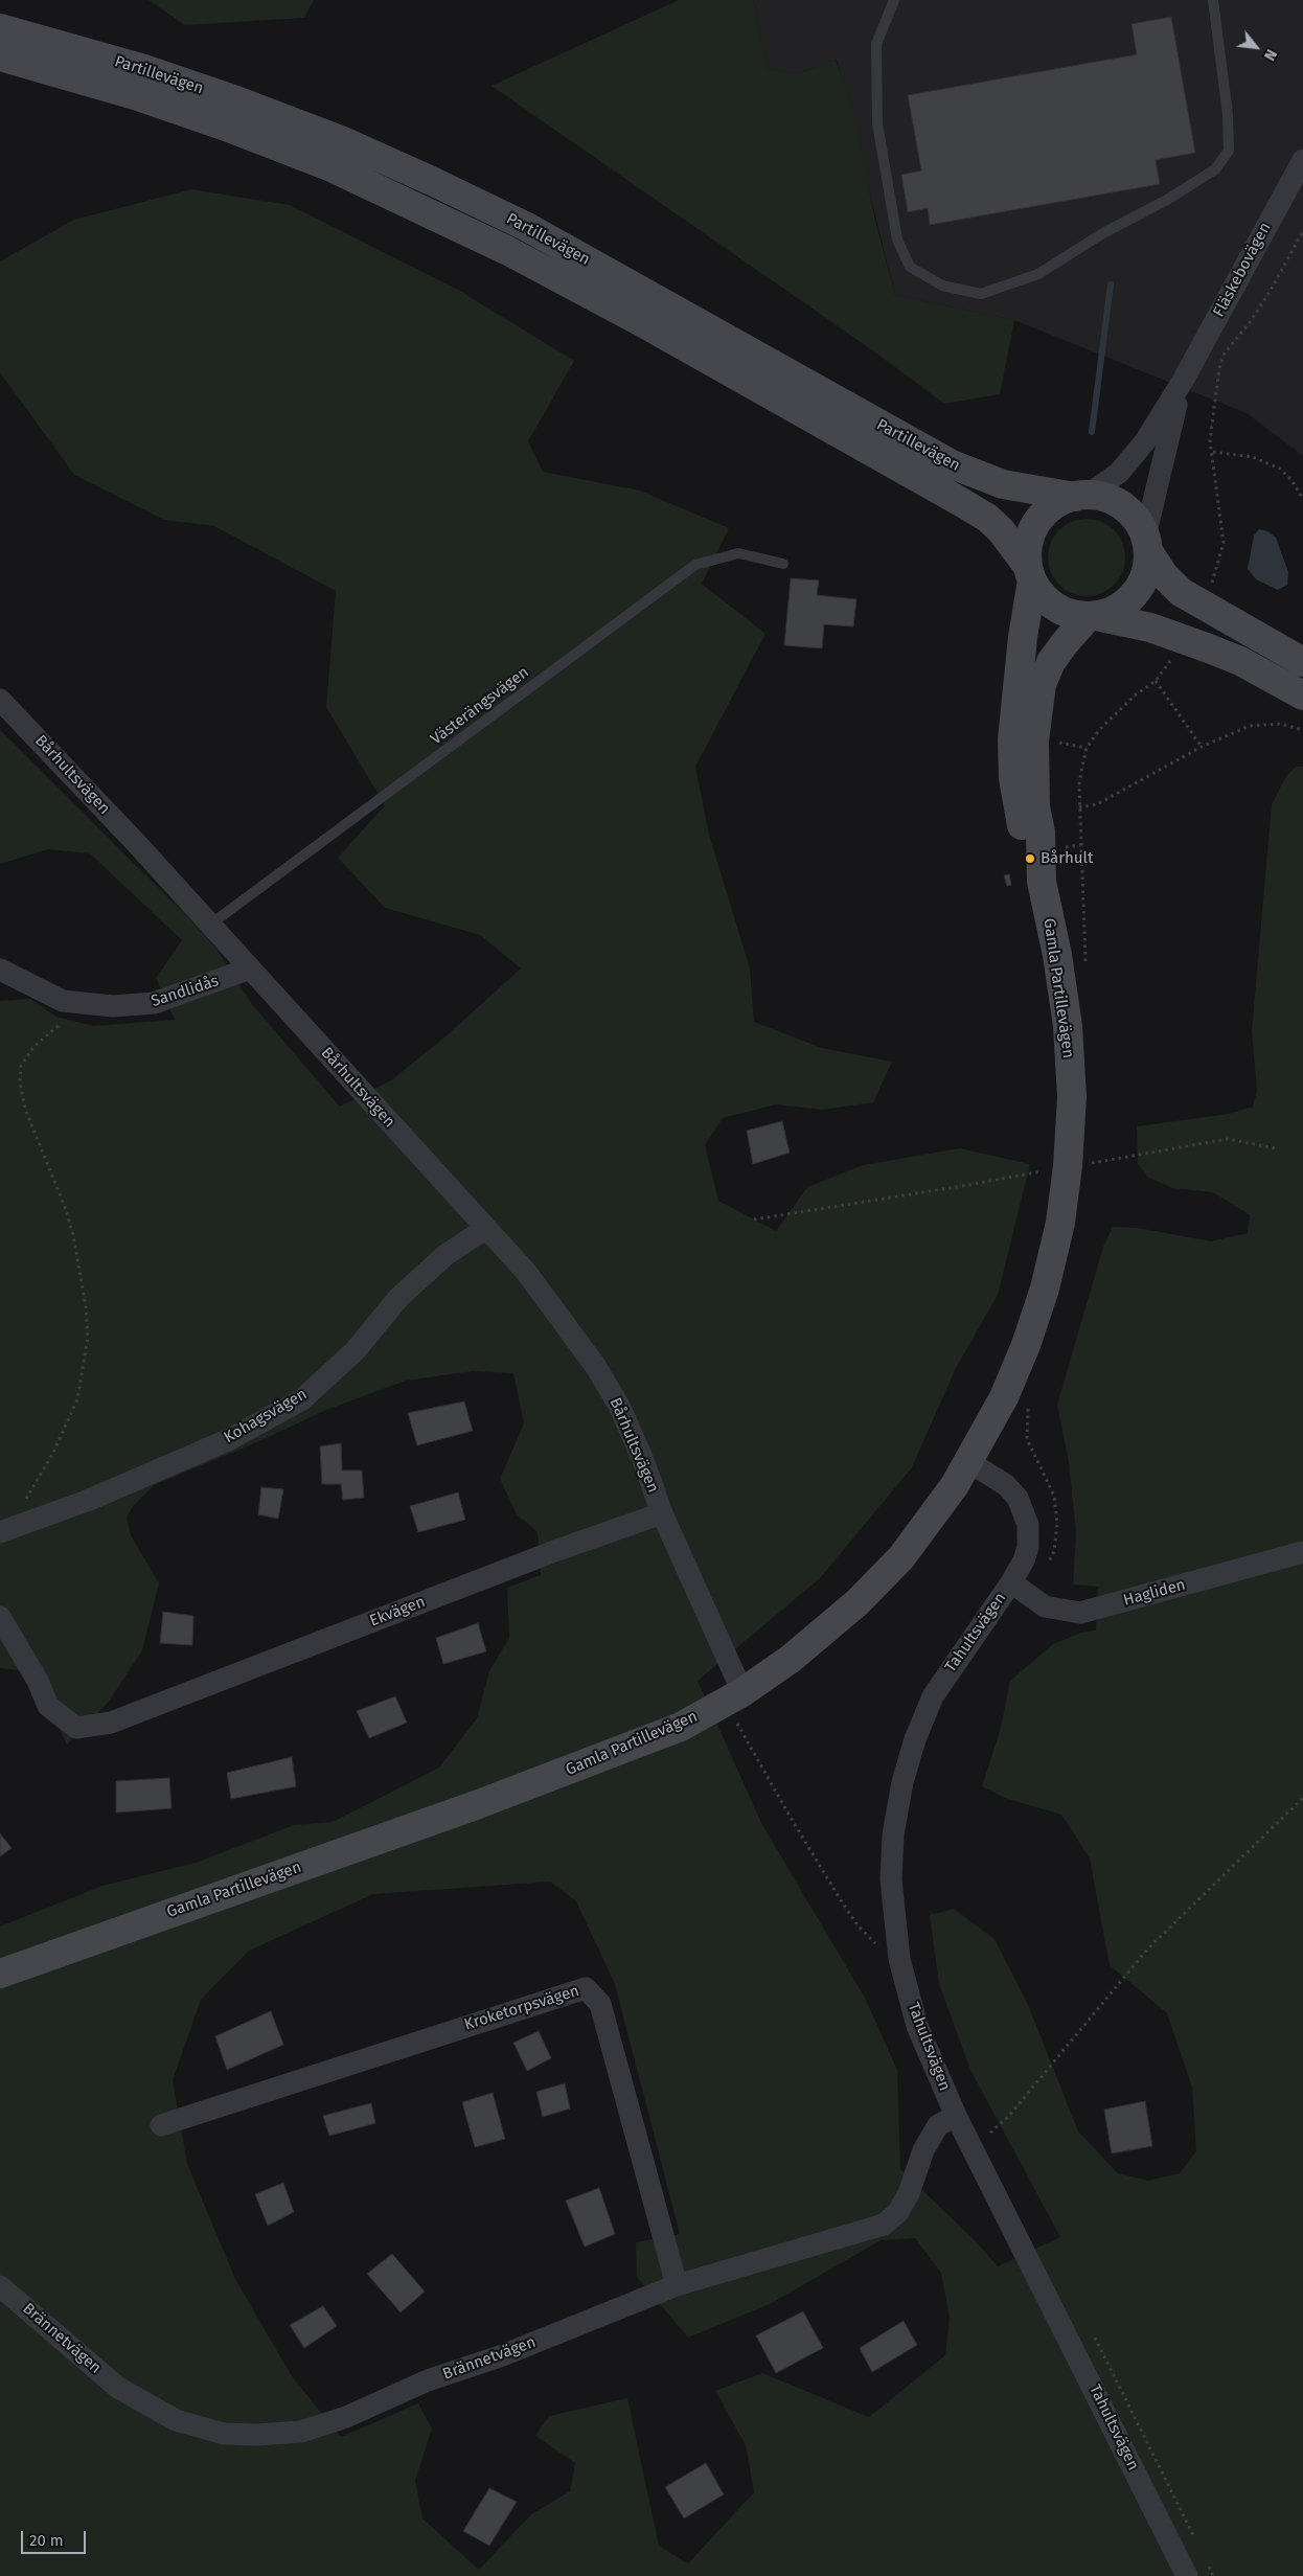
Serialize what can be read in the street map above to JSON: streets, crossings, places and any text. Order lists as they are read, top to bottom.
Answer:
{
  "streets": {
    "street": [
      "Partillevägen",
      "Fläskebovägen",
      "Bårhultsvägen",
      "Gamla Partillevägen",
      "Sandlidås",
      "Kohagsvägen",
      "Hagliden",
      "Ekvägen",
      "Tahultsvägen",
      "Kroketorpsvägen",
      "Brännetvägen"
    ],
    "lane": ["Västerängsvägen"]
  },
  "crossings": [
    ["Partillevägen", "Fläskebovägen"],
    ["Partillevägen", "Gamla Partillevägen"],
    ["Fläskebovägen", "Gamla Partillevägen"],
    ["Västerängsvägen", "Bårhultsvägen"],
    ["Bårhultsvägen", "Sandlidås"],
    ["Bårhultsvägen", "Kohagsvägen"],
    ["Bårhultsvägen", "Ekvägen"],
    ["Gamla Partillevägen", "Tahultsvägen"],
    ["Hagliden", "Tahultsvägen"],
    ["Tahultsvägen", "Brännetvägen"],
    ["Kroketorpsvägen", "Brännetvägen"]
  ],
  "places": ["Bårhult"],
  "scale_bar": "20 m",
  "north": "bottom right"
}
